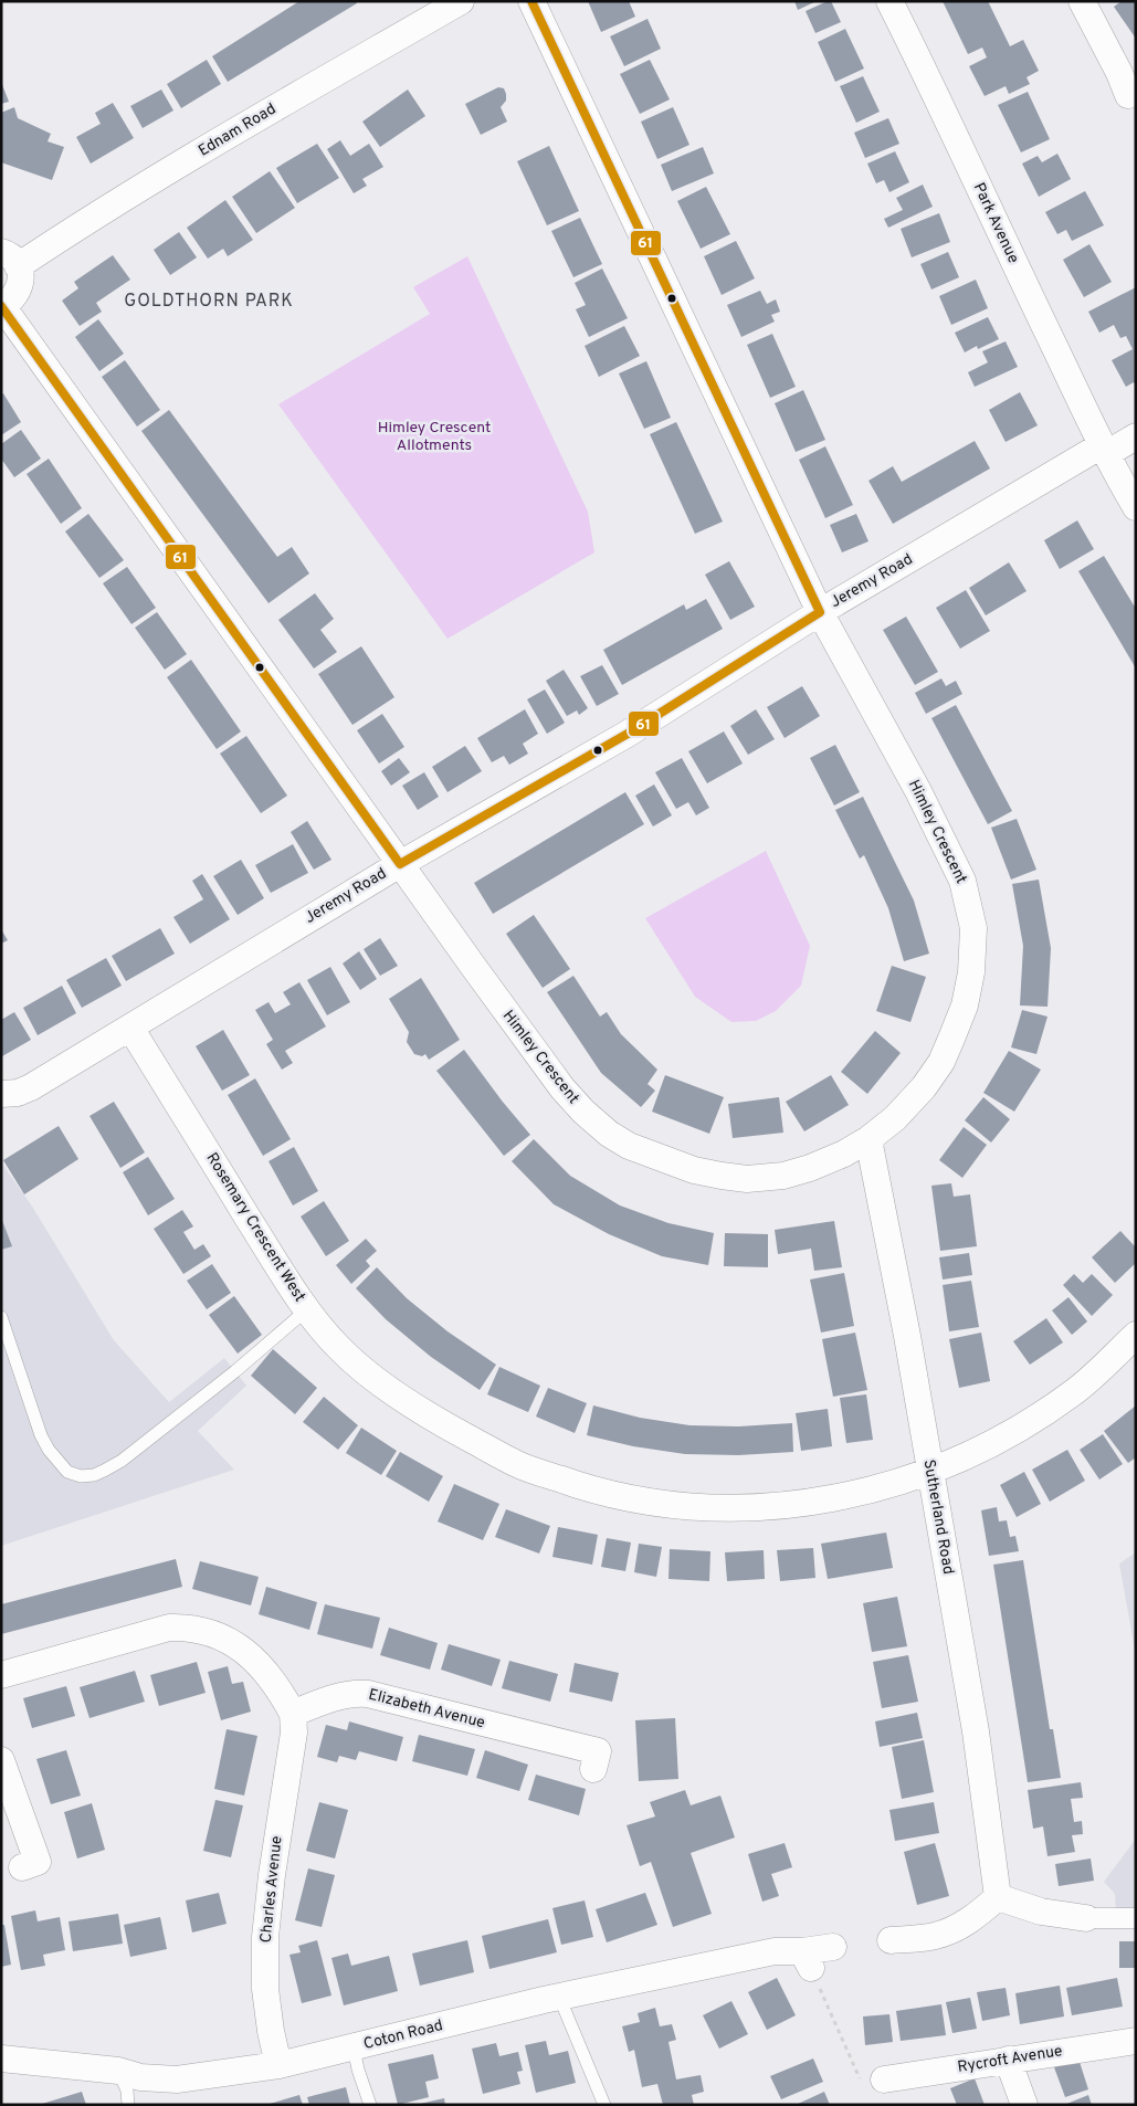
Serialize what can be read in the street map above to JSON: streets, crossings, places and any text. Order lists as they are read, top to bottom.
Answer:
{
  "streets": {
    "street": [
      "Ednam Road",
      "Park Avenue",
      "Jeremy Road",
      "Himley Crescent",
      "Rosemary Crescent West",
      "Sutherland Road",
      "Elizabeth Avenue",
      "Charles Avenue",
      "Coton Road",
      "Rycroft Avenue"
    ]
  },
  "crossings": [
    ["Ednam Road", "Himley Crescent"],
    ["Park Avenue", "Jeremy Road"],
    ["Jeremy Road", "Himley Crescent"],
    ["Jeremy Road", "Rosemary Crescent West"],
    ["Himley Crescent", "Sutherland Road"],
    ["Rosemary Crescent West", "Sutherland Road"],
    ["Elizabeth Avenue", "Charles Avenue"],
    ["Charles Avenue", "Coton Road"]
  ],
  "districts": ["GOLDTHORN PARK"],
  "parks": ["Himley Crescent Allotments"],
  "lines": ["transit line 61"]
}
